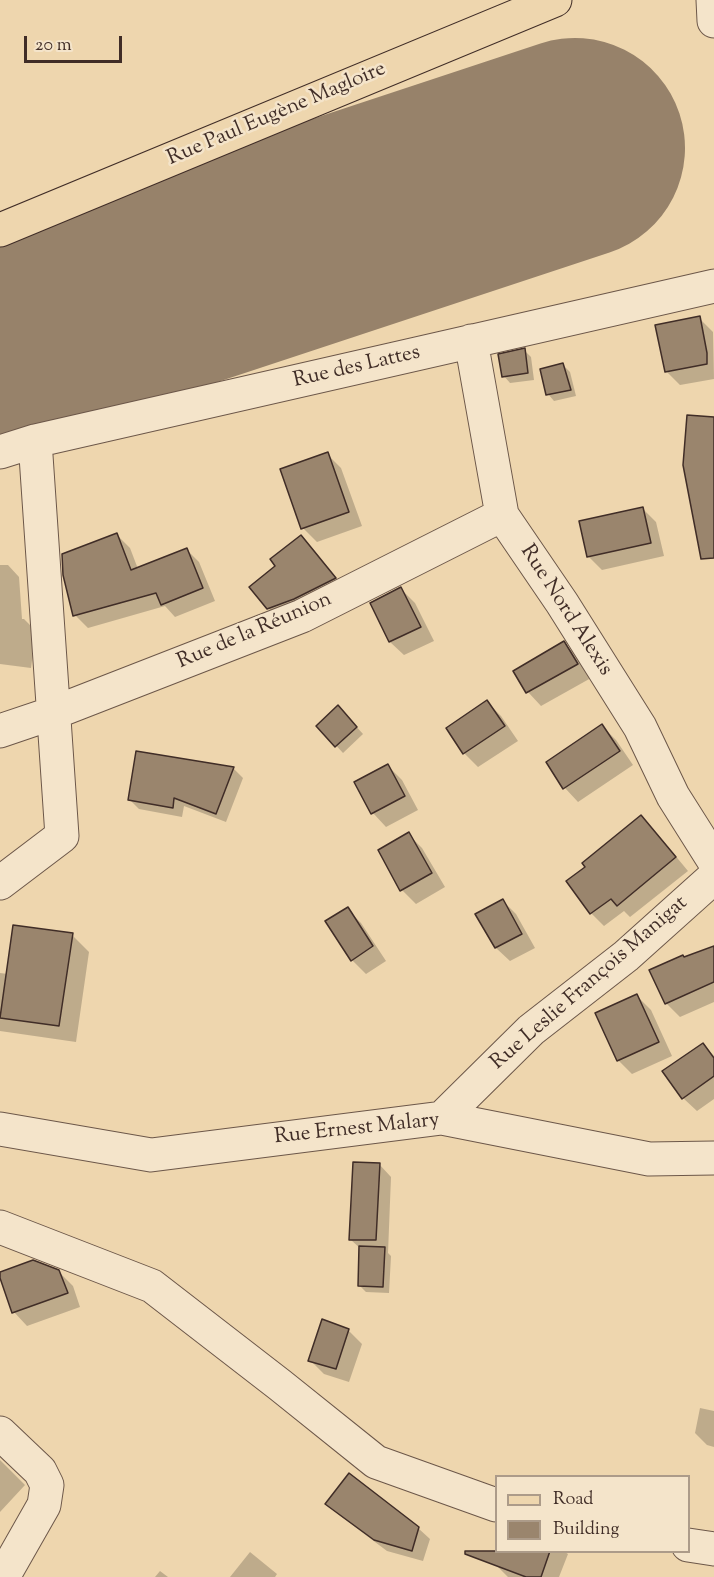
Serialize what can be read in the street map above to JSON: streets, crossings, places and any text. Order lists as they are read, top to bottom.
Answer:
{
  "streets": {
    "main road": ["Rue Paul Eugène Magloire"],
    "street": [
      "Rue des Lattes",
      "Rue Nord Alexis",
      "Rue de la Réunion",
      "Rue Leslie François Manigat",
      "Rue Ernest Malary"
    ]
  },
  "crossings": [
    ["Rue des Lattes", "Rue Nord Alexis"],
    ["Rue Nord Alexis", "Rue de la Réunion"],
    ["Rue Leslie François Manigat", "Rue Ernest Malary"]
  ],
  "legend": ["Road", "Building"],
  "scale_bar": "20 m"
}
